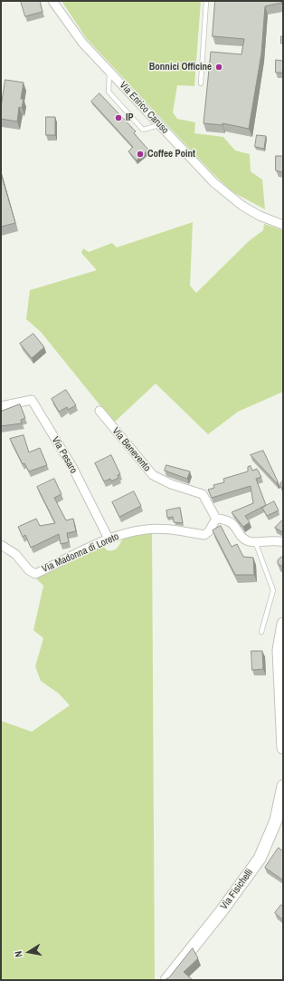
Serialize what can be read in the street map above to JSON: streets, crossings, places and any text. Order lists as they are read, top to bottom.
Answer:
{
  "streets": {
    "main road": ["Via Fisichelli"],
    "street": [
      "Via Enrico Caruso",
      "Via Benevento",
      "Via Pesaro",
      "Via Madonna di Loreto"
    ]
  },
  "crossings": [
    ["Via Benevento", "Via Madonna di Loreto"],
    ["Via Pesaro", "Via Madonna di Loreto"]
  ],
  "places": ["Bonnici Officine", "IP", "Coffee Point"],
  "north": "left"
}
